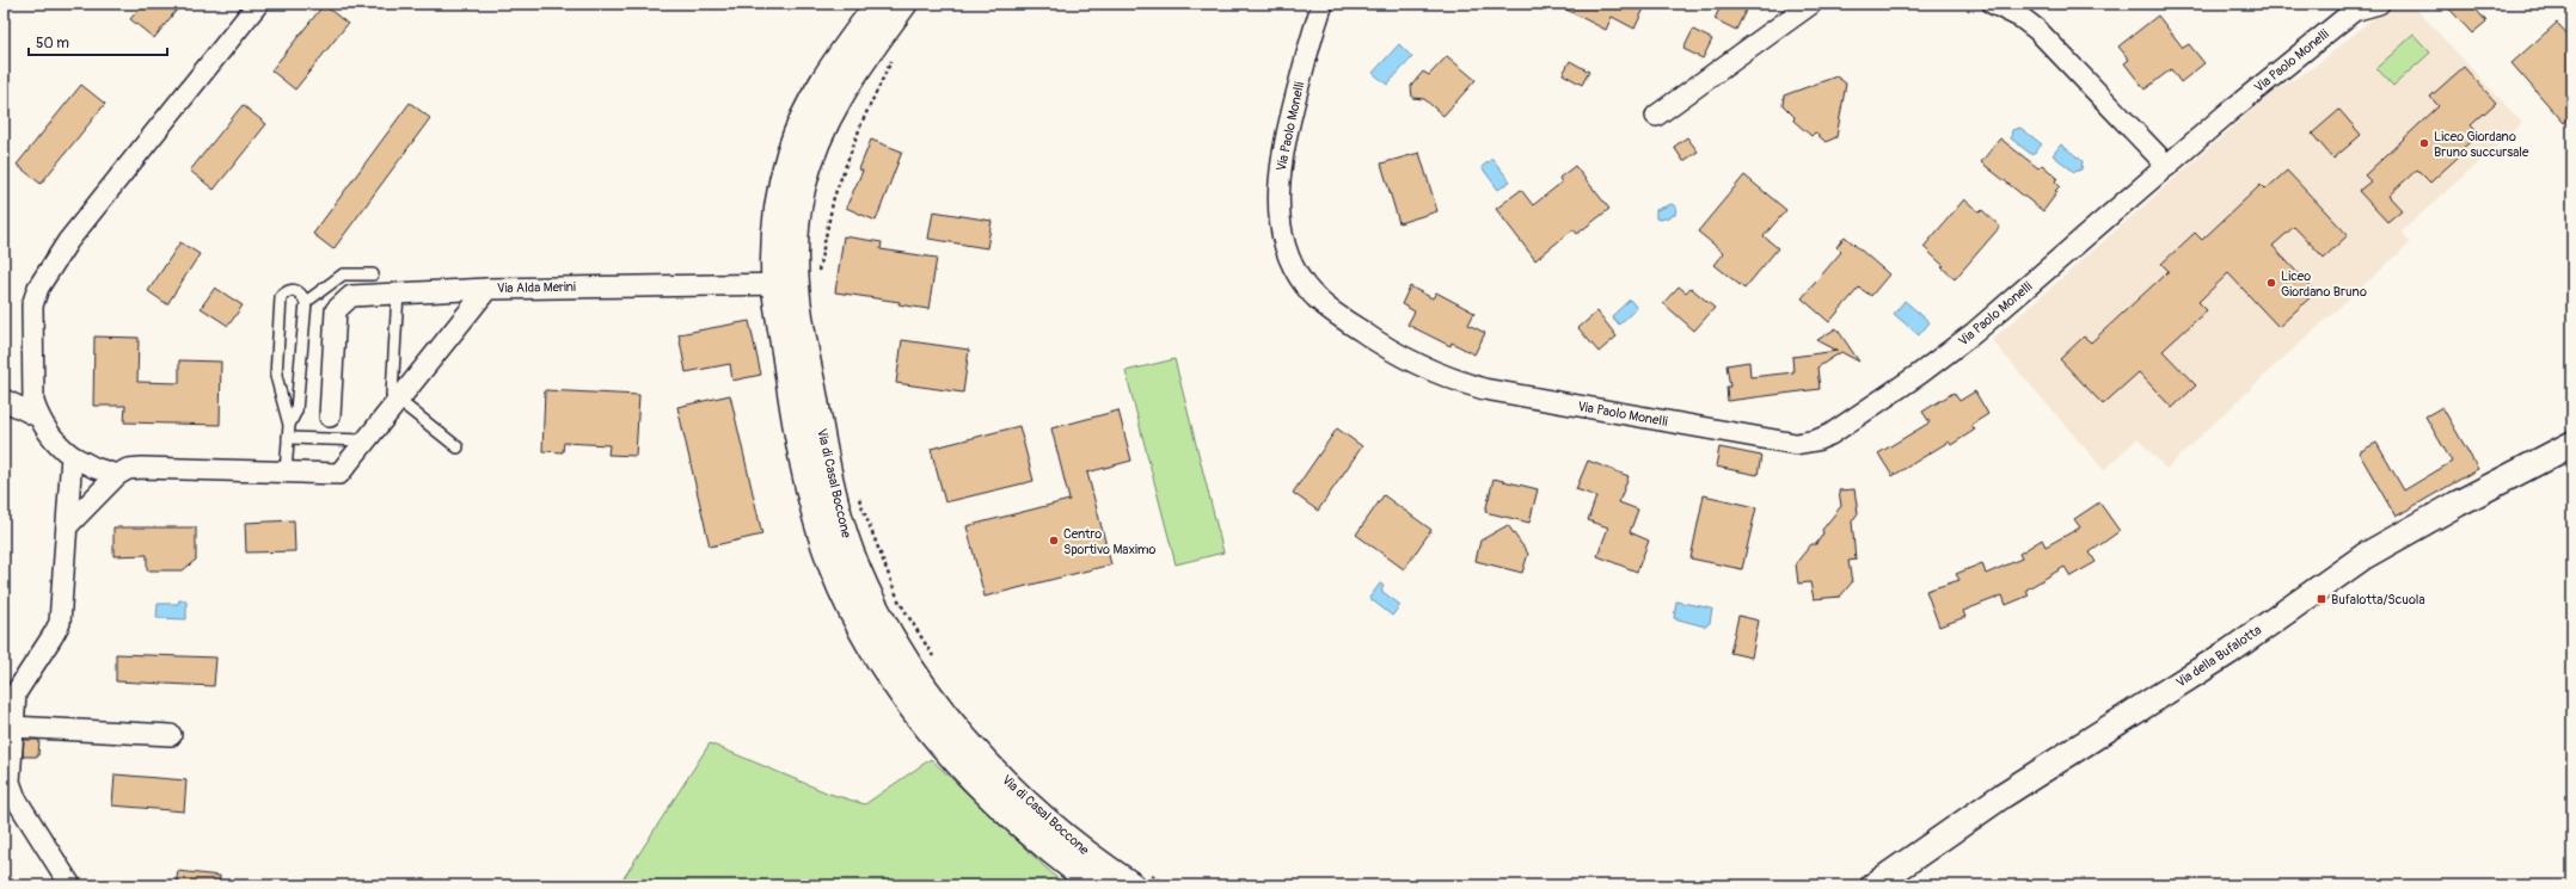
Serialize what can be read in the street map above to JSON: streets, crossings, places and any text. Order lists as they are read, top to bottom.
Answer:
{
  "streets": {
    "street": [
      "Via Paolo Monelli",
      "Via Alda Merini",
      "Via di Casal Boccone",
      "Via della Bufalotta"
    ]
  },
  "crossings": [
    ["Via Alda Merini", "Via di Casal Boccone"]
  ],
  "places": {
    "other": ["Liceo Giordano Bruno succursale", "Liceo Giordano Bruno", "Centro Sportivo Maximo"],
    "transit": ["Bufalotta/Scuola"]
  },
  "scale_bar": "50 m"
}
